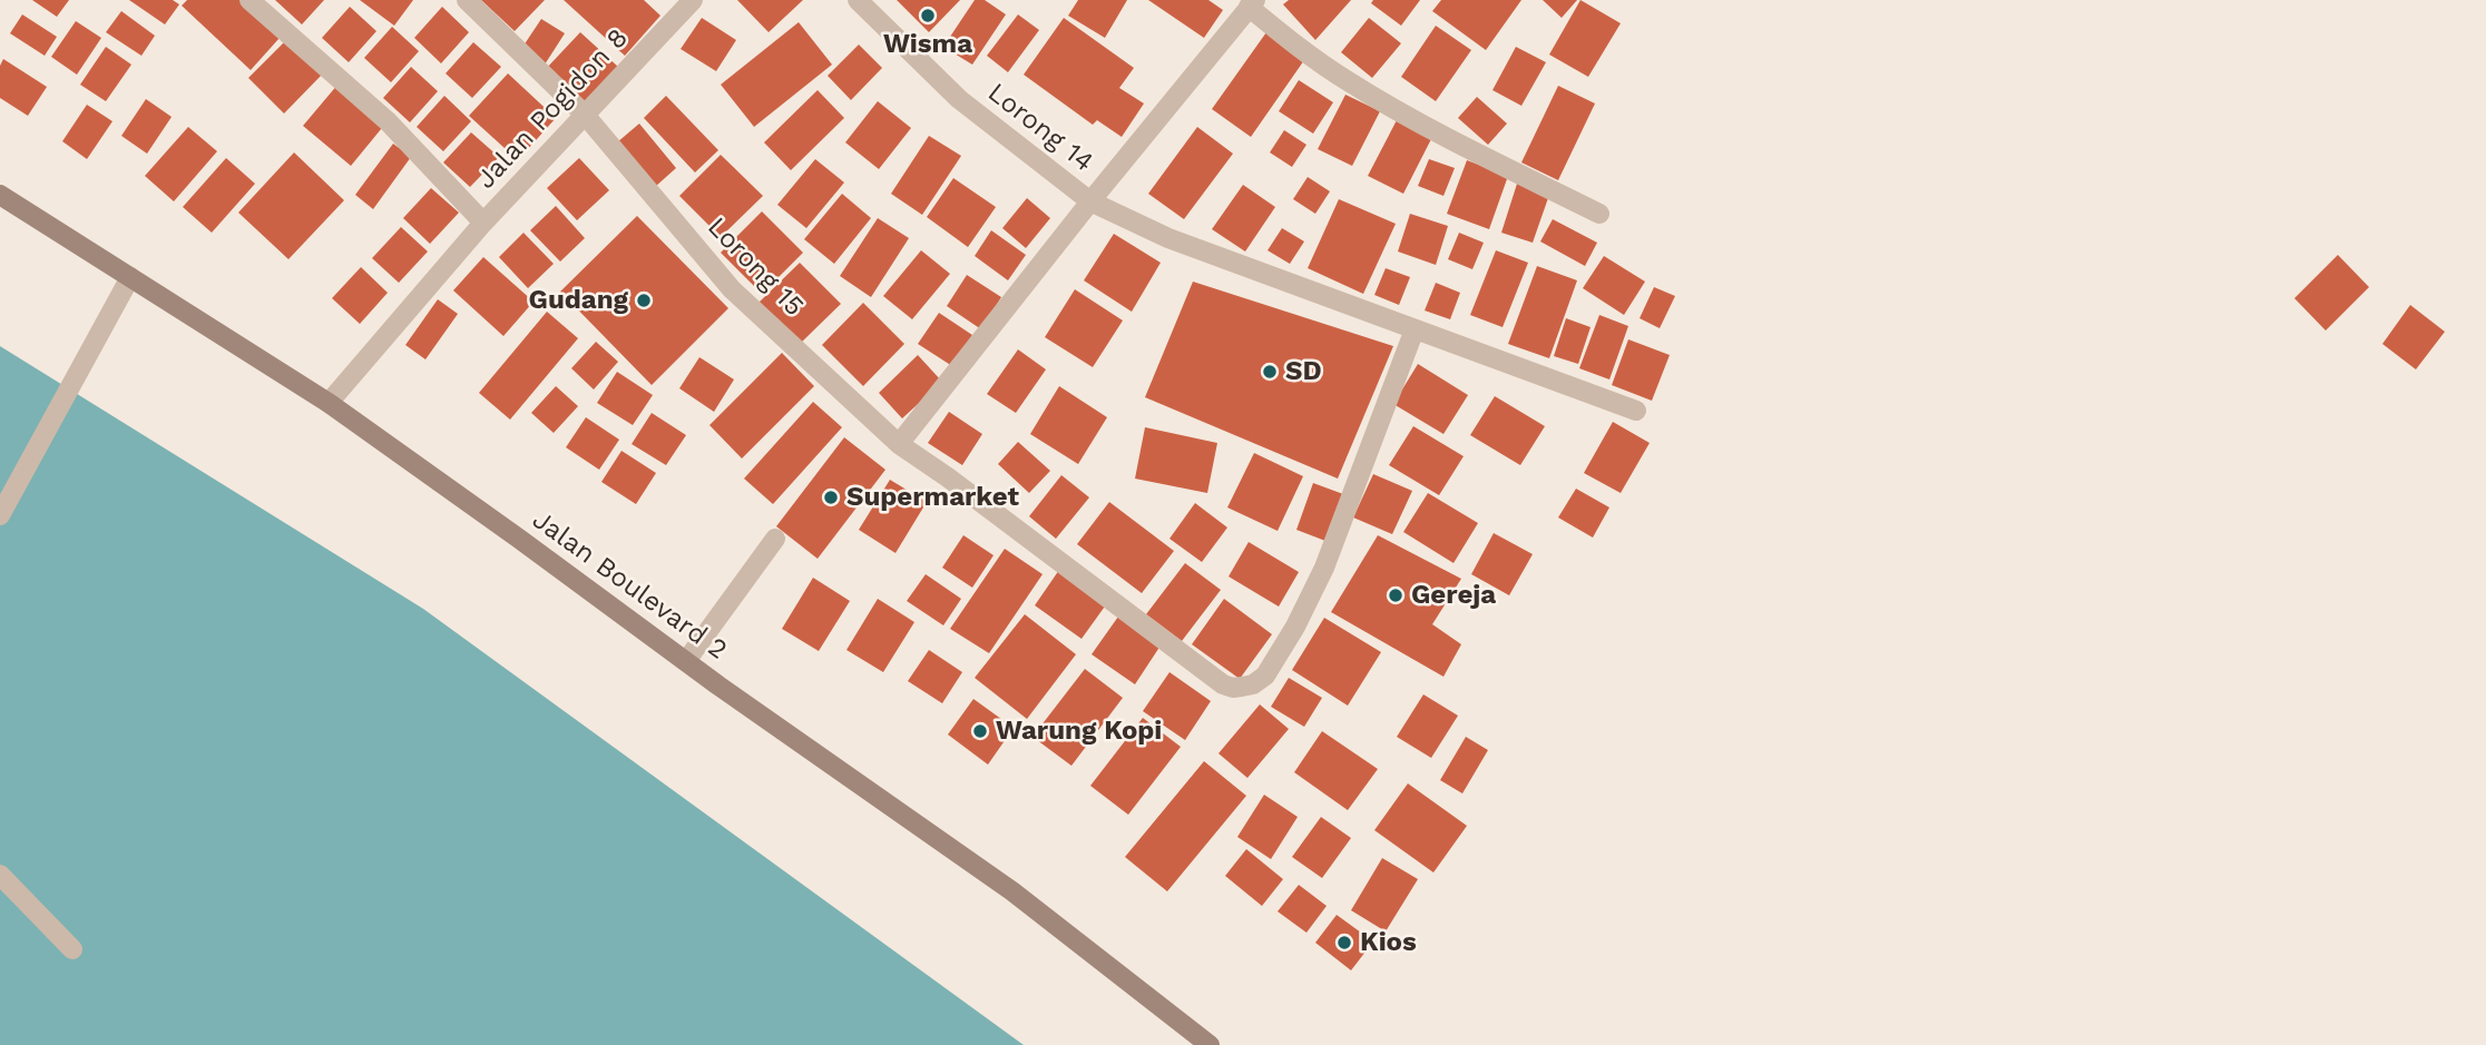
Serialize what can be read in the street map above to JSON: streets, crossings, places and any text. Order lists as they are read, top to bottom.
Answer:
{
  "streets": {
    "main road": ["Jalan Boulevard 2"],
    "street": ["Jalan Pogidon 8", "Lorong 14", "Lorong 15"]
  },
  "crossings": [
    ["Jalan Pogidon 8", "Lorong 15"],
    ["Jalan Pogidon 8", "Jalan Boulevard 2"],
    ["Lorong 14", "Lorong 15"]
  ],
  "places": [
    "Wisma",
    "Gudang",
    "SD",
    "Supermarket",
    "Gereja",
    "Warung Kopi",
    "Kios"
  ]
}
